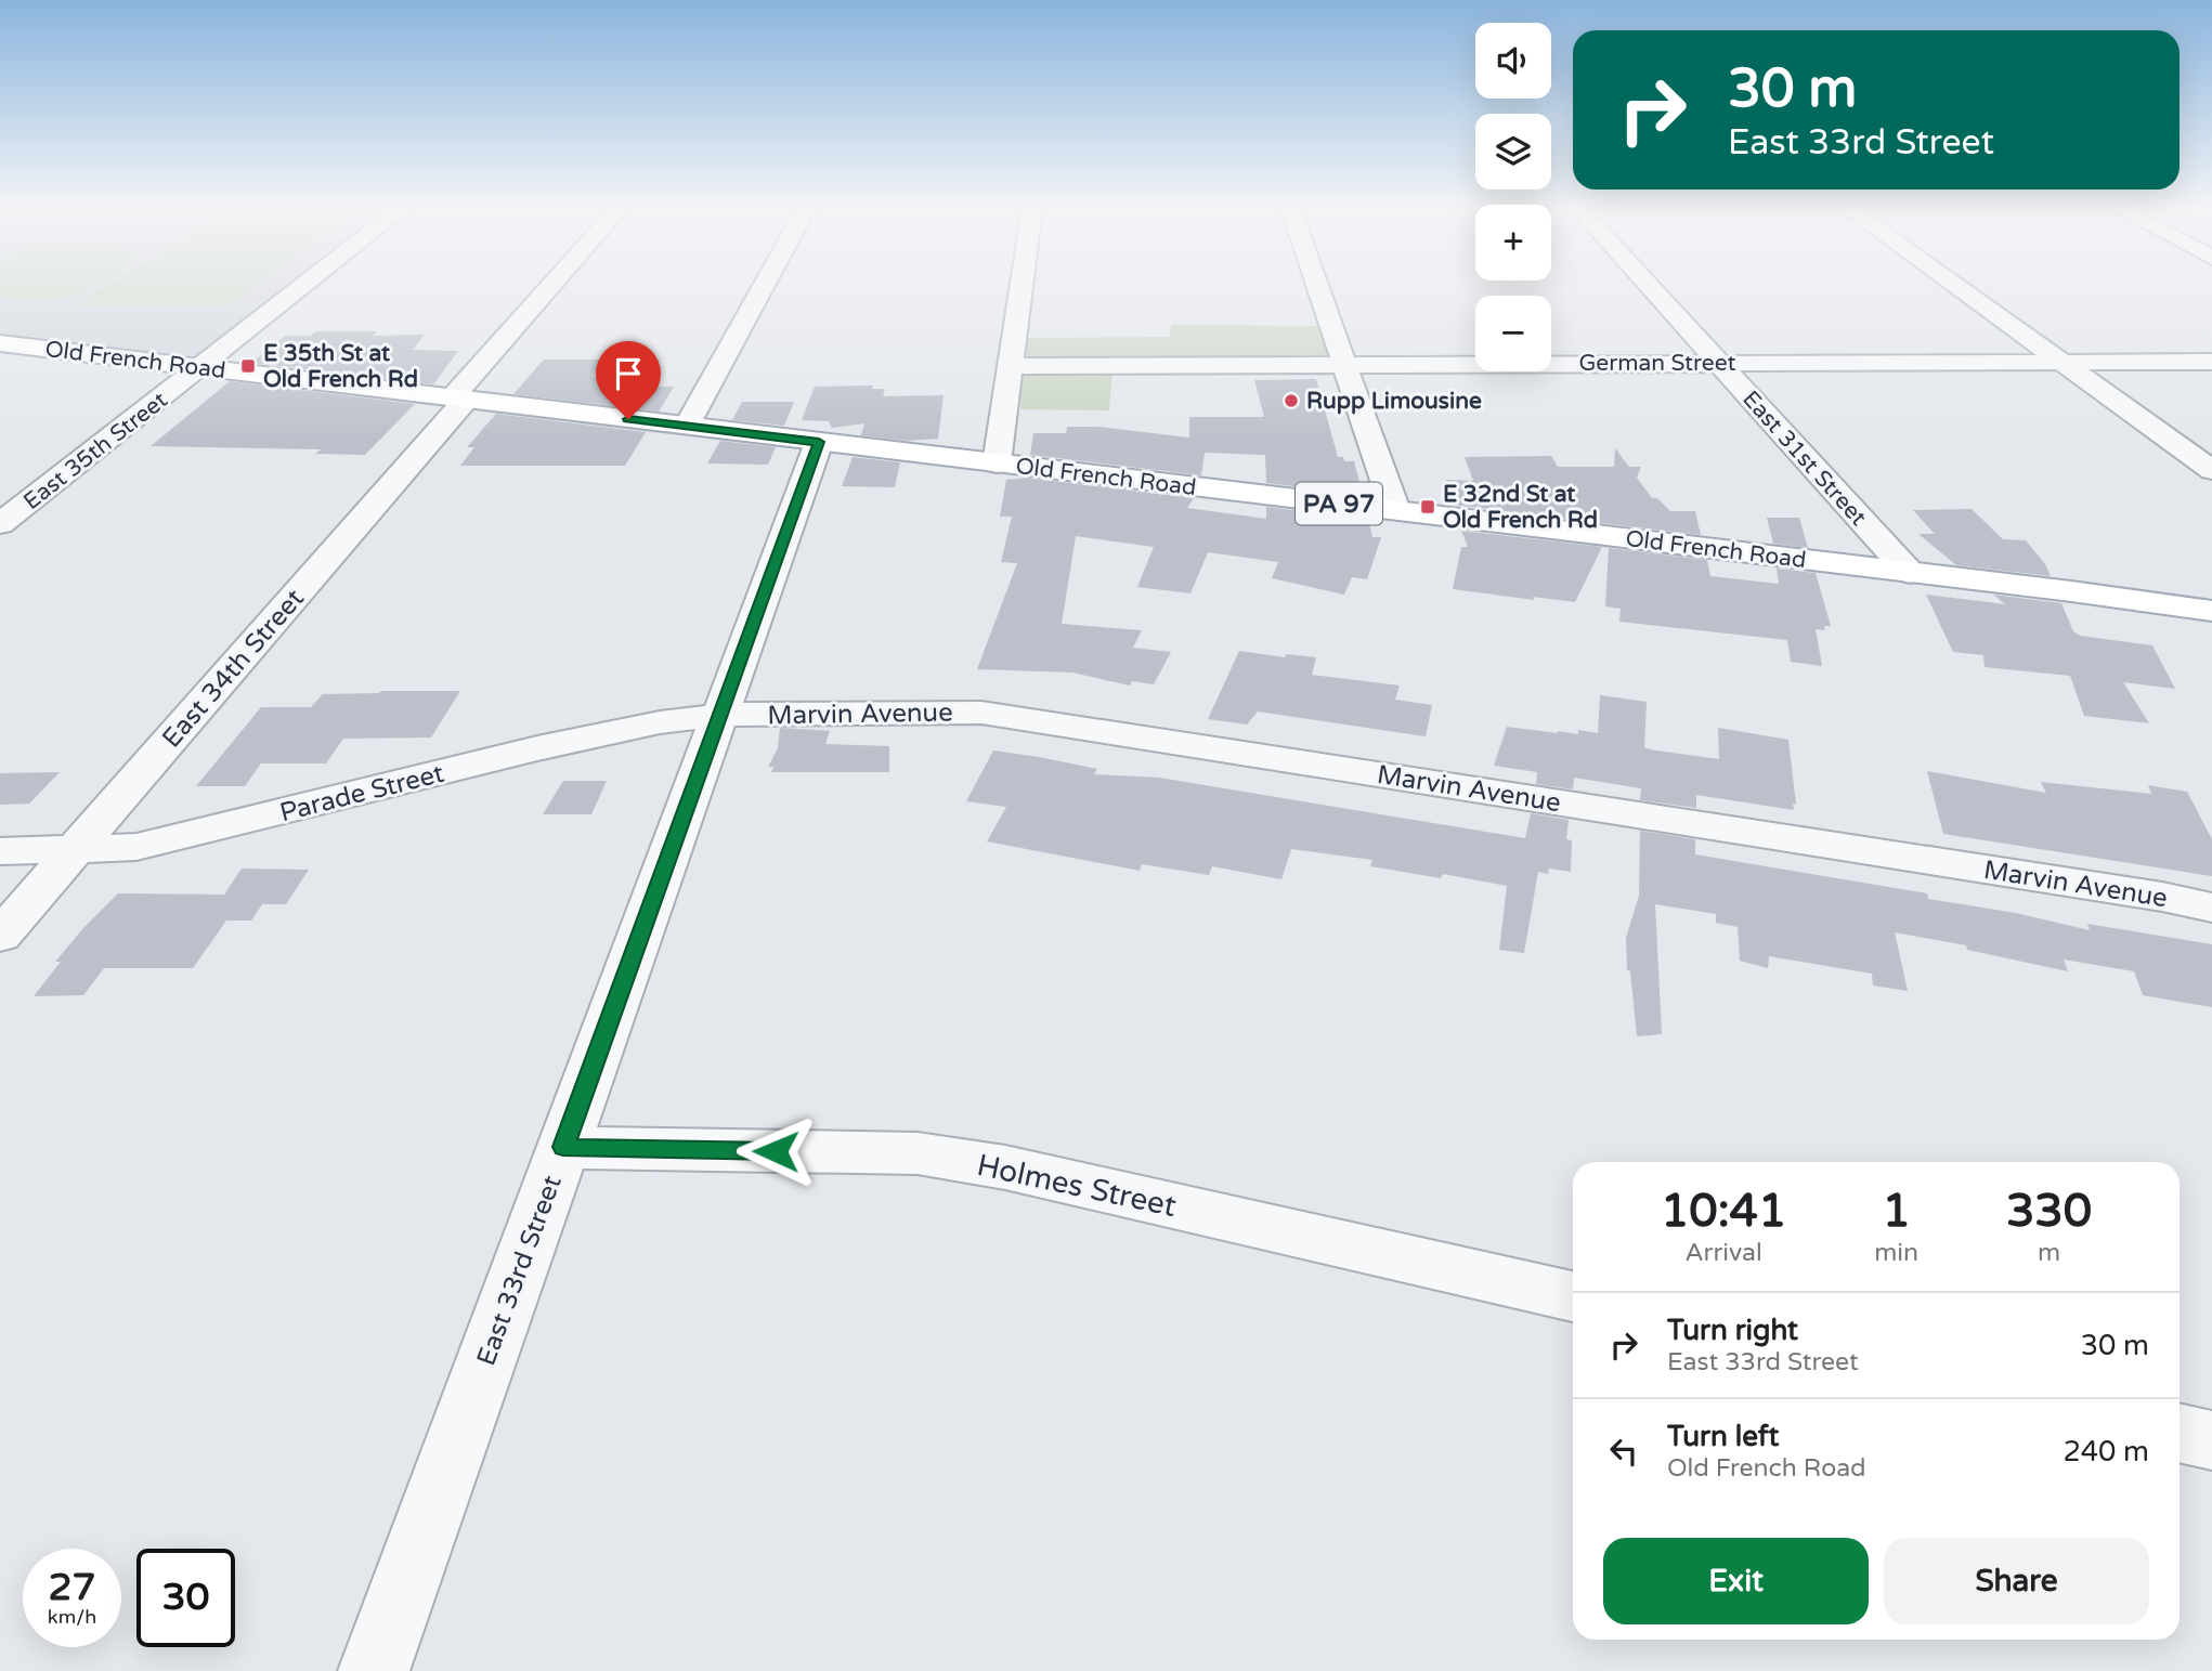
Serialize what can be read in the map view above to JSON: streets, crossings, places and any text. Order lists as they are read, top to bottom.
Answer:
{
  "streets": {
    "main road": ["Old French Road", "PA 97"],
    "street": [
      "German Street",
      "East 35th Street",
      "East 31st Street",
      "East 34th Street",
      "Marvin Avenue",
      "Parade Street",
      "Holmes Street",
      "East 33rd Street"
    ]
  },
  "crossings": [
    ["Old French Road", "East 35th Street"],
    ["Old French Road", "East 31st Street"],
    ["Old French Road", "East 34th Street"],
    ["Old French Road", "East 33rd Street"],
    ["German Street", "East 31st Street"],
    ["East 34th Street", "Parade Street"],
    ["Marvin Avenue", "Parade Street"],
    ["Marvin Avenue", "East 33rd Street"],
    ["Parade Street", "East 33rd Street"],
    ["Holmes Street", "East 33rd Street"]
  ],
  "places": {
    "transit": ["E 35th St at Old French Rd", "E 32nd St at Old French Rd"],
    "other": ["Rupp Limousine"]
  },
  "page": {
    "map_buttons": ["+", "−"],
    "turn": ["30 m", "East 33rd Street"],
    "eta": [
      "10:41",
      "Arrival",
      "1",
      "min",
      "330",
      "m"
    ],
    "list": [
      {
        "name": "Turn right",
        "note": "East 33rd Street",
        "value": "30 m"
      },
      {
        "name": "Turn left",
        "note": "Old French Road",
        "value": "240 m"
      }
    ],
    "buttons": ["Exit", "Share"],
    "speed": "27 km/h",
    "limit": "30"
  }
}
